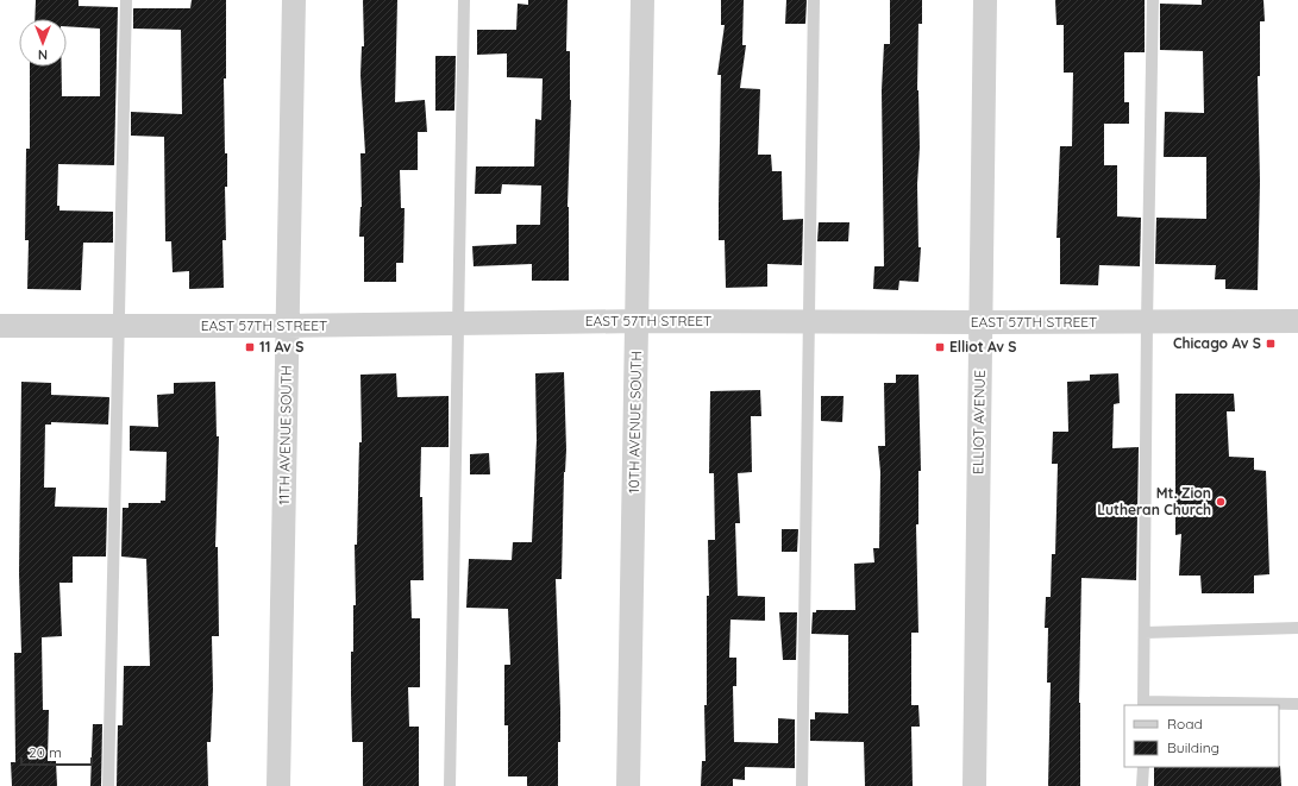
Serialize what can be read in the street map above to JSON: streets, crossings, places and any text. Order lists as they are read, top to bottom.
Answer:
{
  "streets": {
    "street": [
      "EAST 57TH STREET",
      "10TH AVENUE SOUTH",
      "ELLIOT AVENUE",
      "11TH AVENUE SOUTH"
    ]
  },
  "crossings": [
    ["EAST 57TH STREET", "10TH AVENUE SOUTH"],
    ["EAST 57TH STREET", "ELLIOT AVENUE"],
    ["EAST 57TH STREET", "11TH AVENUE SOUTH"]
  ],
  "places": {
    "transit": ["Chicago Av S", "11 Av S", "Elliot Av S"],
    "other": ["Mt. Zion Lutheran Church"]
  },
  "legend": ["Road", "Building"],
  "scale_bar": "20 m",
  "north": "bottom"
}
